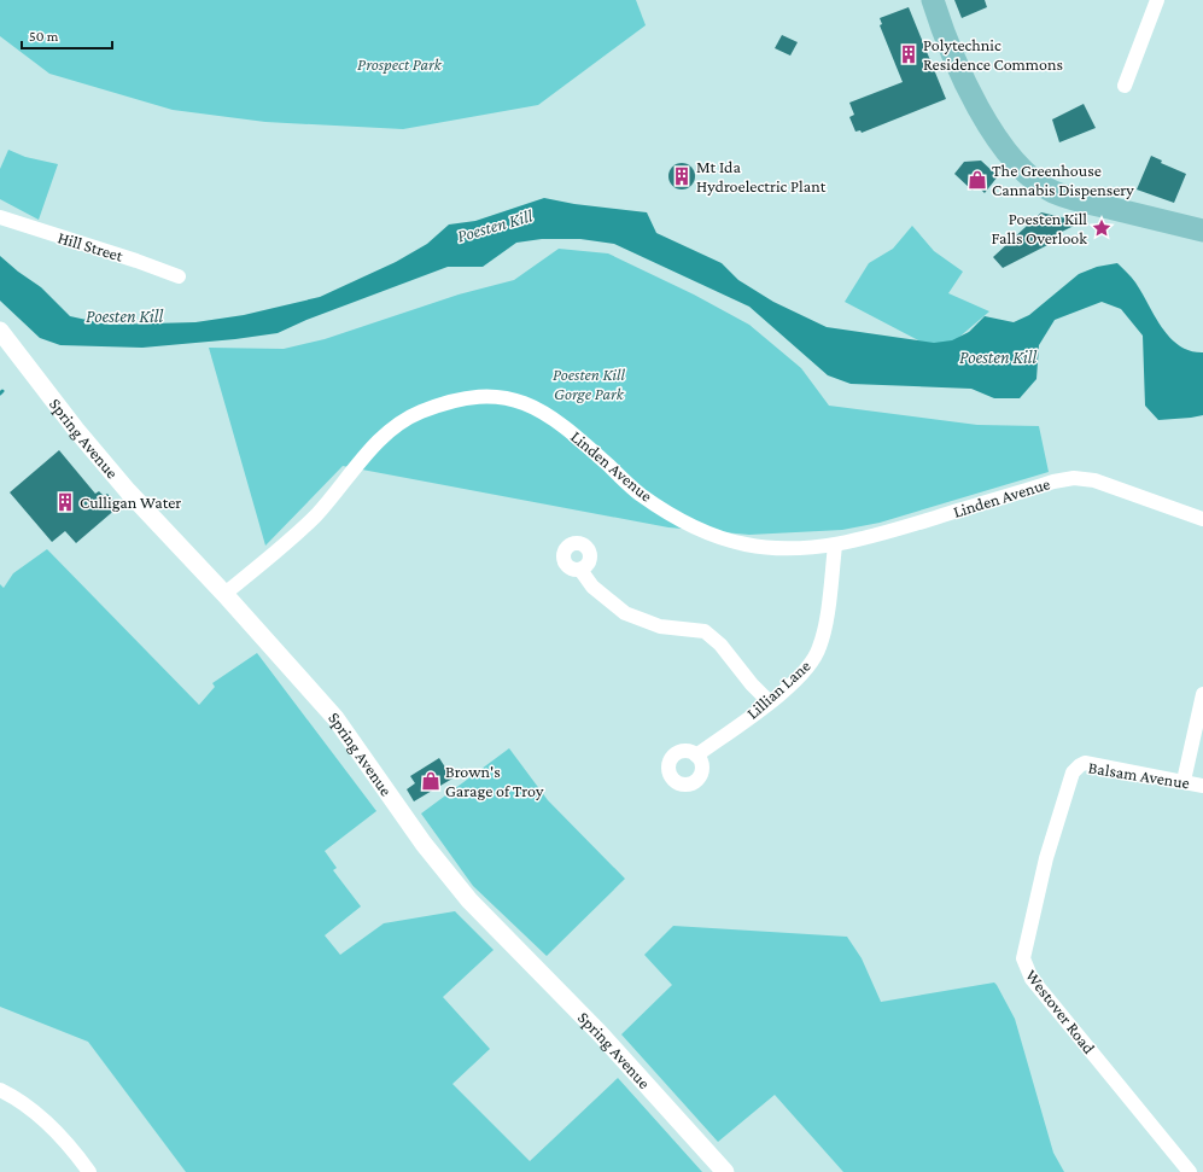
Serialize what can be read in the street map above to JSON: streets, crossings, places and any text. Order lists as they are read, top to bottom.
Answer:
{
  "streets": {
    "street": [
      "Hill Street",
      "Spring Avenue",
      "Linden Avenue",
      "Lillian Lane",
      "Balsam Avenue",
      "Westover Road"
    ]
  },
  "crossings": [
    ["Spring Avenue", "Linden Avenue"],
    ["Linden Avenue", "Lillian Lane"],
    ["Balsam Avenue", "Westover Road"]
  ],
  "water": ["Poesten Kill"],
  "parks": ["Prospect Park", "Poesten Kill Gorge Park"],
  "places": {
    "building": ["Polytechnic Residence Commons", "Mt Ida Hydroelectric Plant", "Culligan Water"],
    "shop": ["The Greenhouse Cannabis Dispensery", "Brown's Garage of Troy"],
    "place": ["Poesten Kill Falls Overlook"]
  },
  "scale_bar": "50 m"
}
